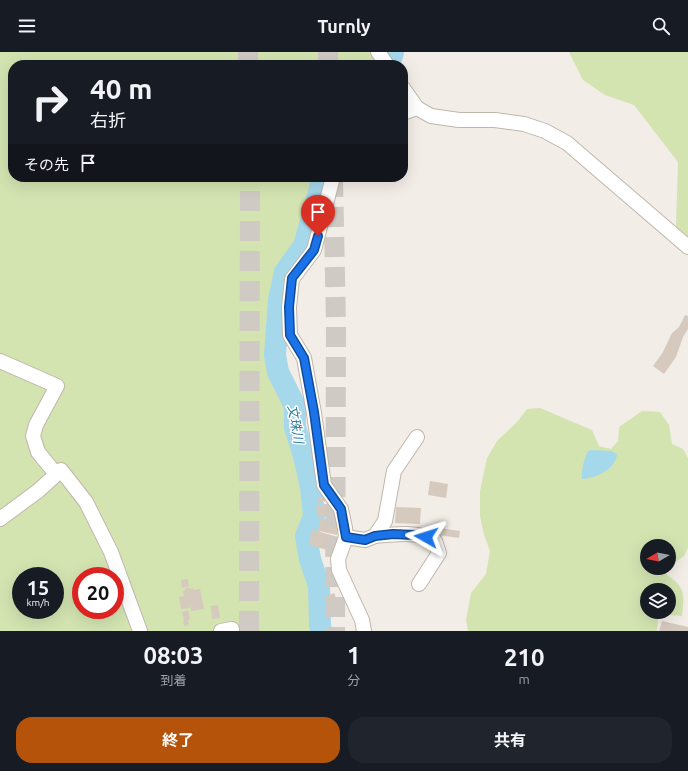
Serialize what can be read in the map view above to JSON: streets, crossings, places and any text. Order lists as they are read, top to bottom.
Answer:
{
  "water": ["文珠川"],
  "north": "left",
  "page": {
    "header": "Turnly",
    "turn": ["40 m", "右折"],
    "then": "その先",
    "speed": "15 km/h",
    "limit": "20",
    "eta": [
      "08:03",
      "到着",
      "1",
      "分",
      "210",
      "m"
    ],
    "buttons": ["終了", "共有"]
  }
}
